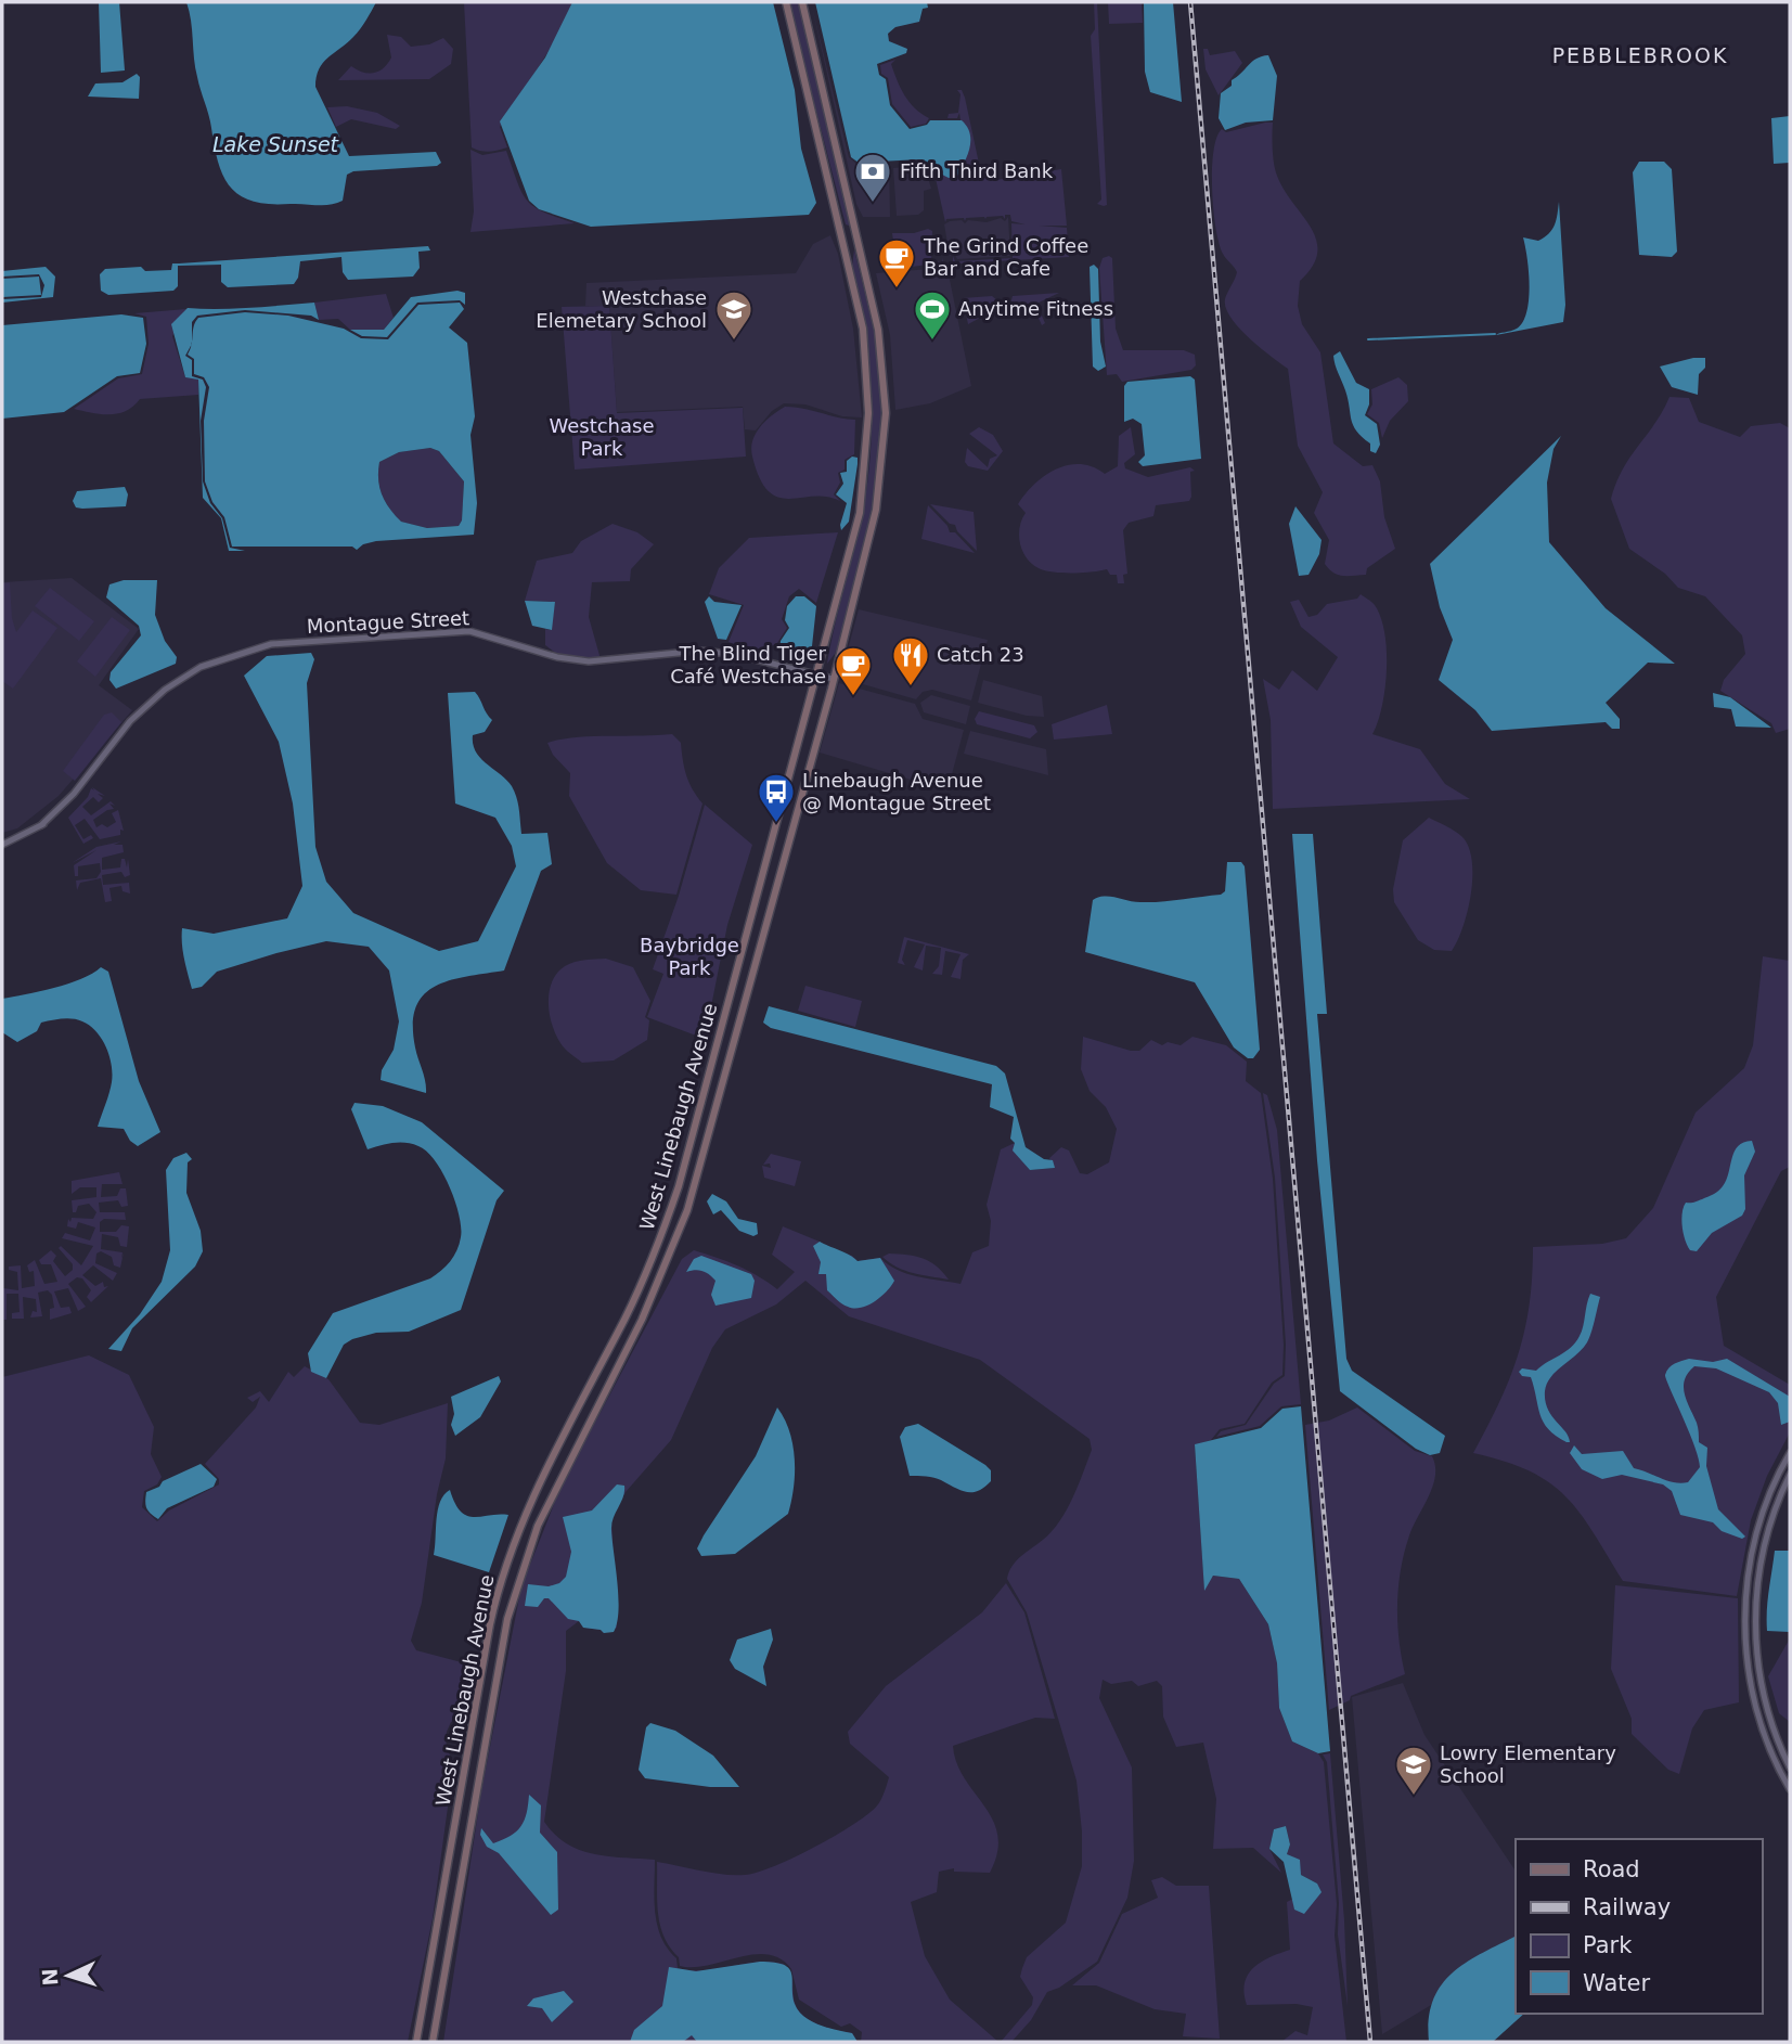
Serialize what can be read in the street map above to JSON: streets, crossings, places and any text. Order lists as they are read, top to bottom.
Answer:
{
  "streets": {
    "main road": ["West Linebaugh Avenue"],
    "street": ["Montague Street"]
  },
  "crossings": [
    ["Montague Street", "West Linebaugh Avenue"]
  ],
  "districts": ["PEBBLEBROOK"],
  "water": ["Lake Sunset"],
  "parks": ["Westchase Park", "Baybridge Park"],
  "places": {
    "bank": ["Fifth Third Bank"],
    "cafe": ["The Grind Coffee Bar and Cafe", "The Blind Tiger Café Westchase"],
    "school or university": ["Westchase Elemetary School", "Lowry Elementary School"],
    "sports": ["Anytime Fitness"],
    "restaurant": ["Catch 23"],
    "bus stop": ["Linebaugh Avenue @ Montague Street"]
  },
  "legend": [
    "Road",
    "Railway",
    "Park",
    "Water"
  ],
  "north": "left"
}
